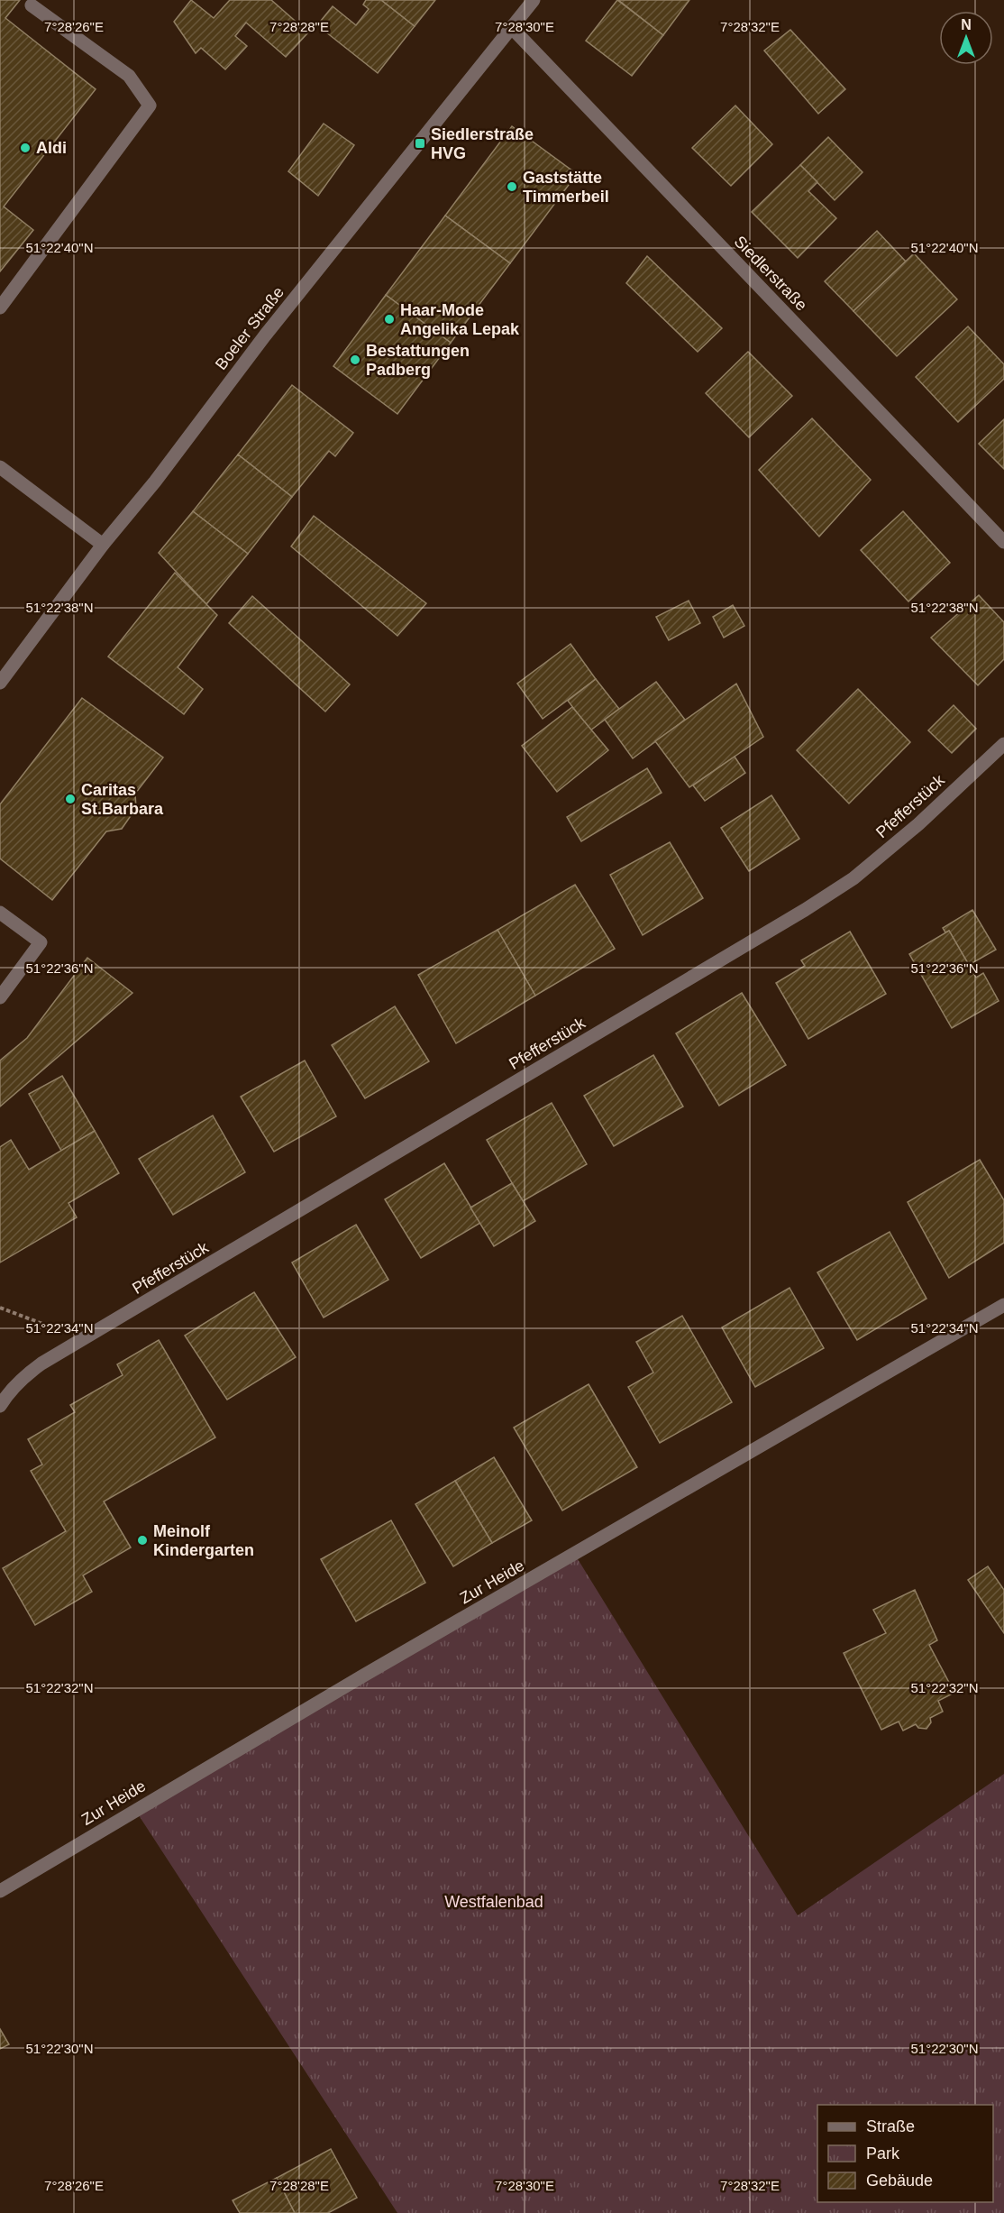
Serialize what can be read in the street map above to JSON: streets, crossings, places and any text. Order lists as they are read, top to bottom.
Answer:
{
  "streets": {
    "street": [
      "Siedlerstraße",
      "Boeler Straße",
      "Pfefferstück",
      "Zur Heide"
    ]
  },
  "crossings": [
    ["Siedlerstraße", "Boeler Straße"]
  ],
  "parks": ["Westfalenbad"],
  "places": {
    "transit": ["Siedlerstraße HVG"],
    "other": [
      "Aldi",
      "Gaststätte Timmerbeil",
      "Haar-Mode Angelika Lepak",
      "Bestattungen Padberg",
      "Caritas St.Barbara",
      "Meinolf Kindergarten"
    ]
  },
  "legend": ["Straße", "Park", "Gebäude"],
  "north": "top",
  "coordinates": [
    "7°28'26\"E",
    "7°28'28\"E",
    "7°28'30\"E",
    "7°28'32\"E",
    "51°22'40\"N",
    "51°22'38\"N",
    "51°22'36\"N",
    "51°22'34\"N",
    "51°22'32\"N",
    "51°22'30\"N"
  ]
}
